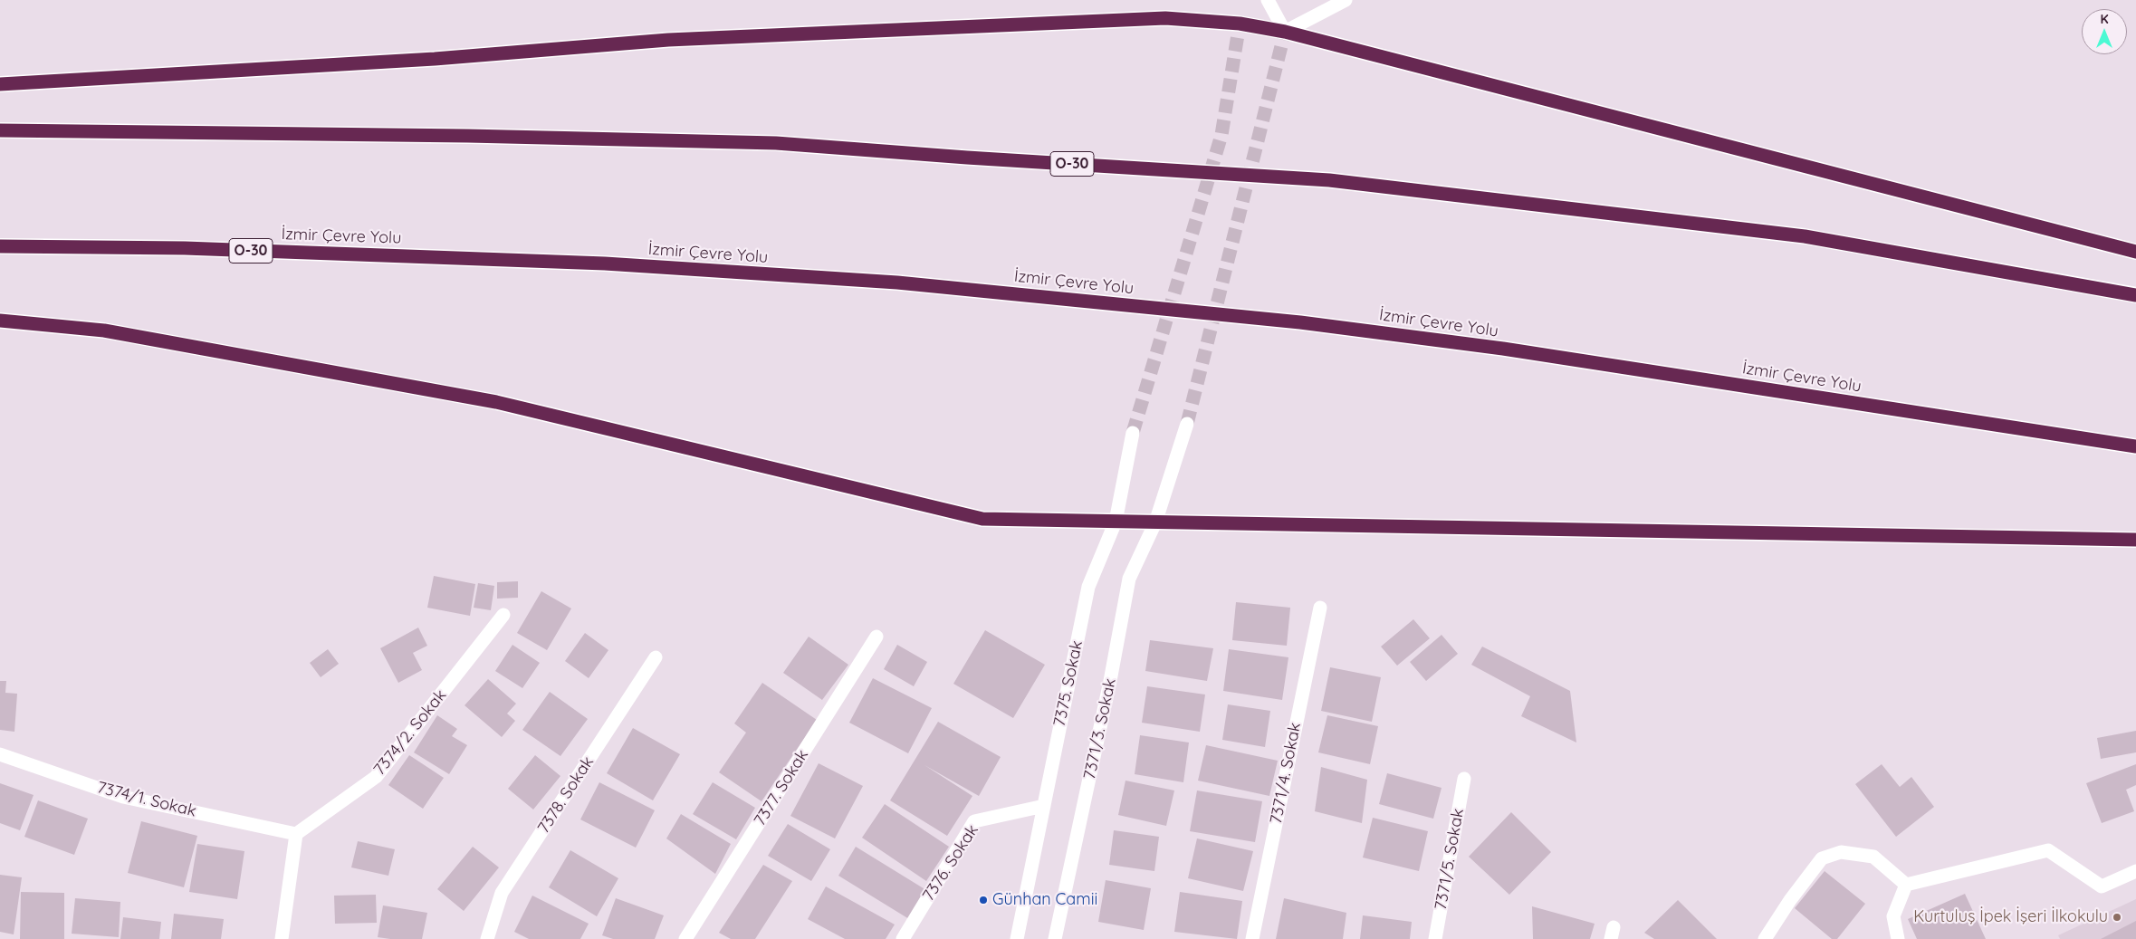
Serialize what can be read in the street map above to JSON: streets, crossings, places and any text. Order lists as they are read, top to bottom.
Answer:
{
  "streets": {
    "highway": ["O-30", "İzmir Çevre Yolu"],
    "street": [
      "7375. Sokak",
      "7371/3. Sokak",
      "7374/2. Sokak",
      "7371/4. Sokak",
      "7377. Sokak",
      "7378. Sokak",
      "7374/1. Sokak",
      "7371/5. Sokak",
      "7376. Sokak"
    ]
  },
  "crossings": [
    ["7375. Sokak", "7376. Sokak"],
    ["7374/2. Sokak", "7374/1. Sokak"]
  ],
  "places": ["Günhan Camii", "Kurtuluş İpek İşeri İlkokulu"],
  "north": "top"
}
